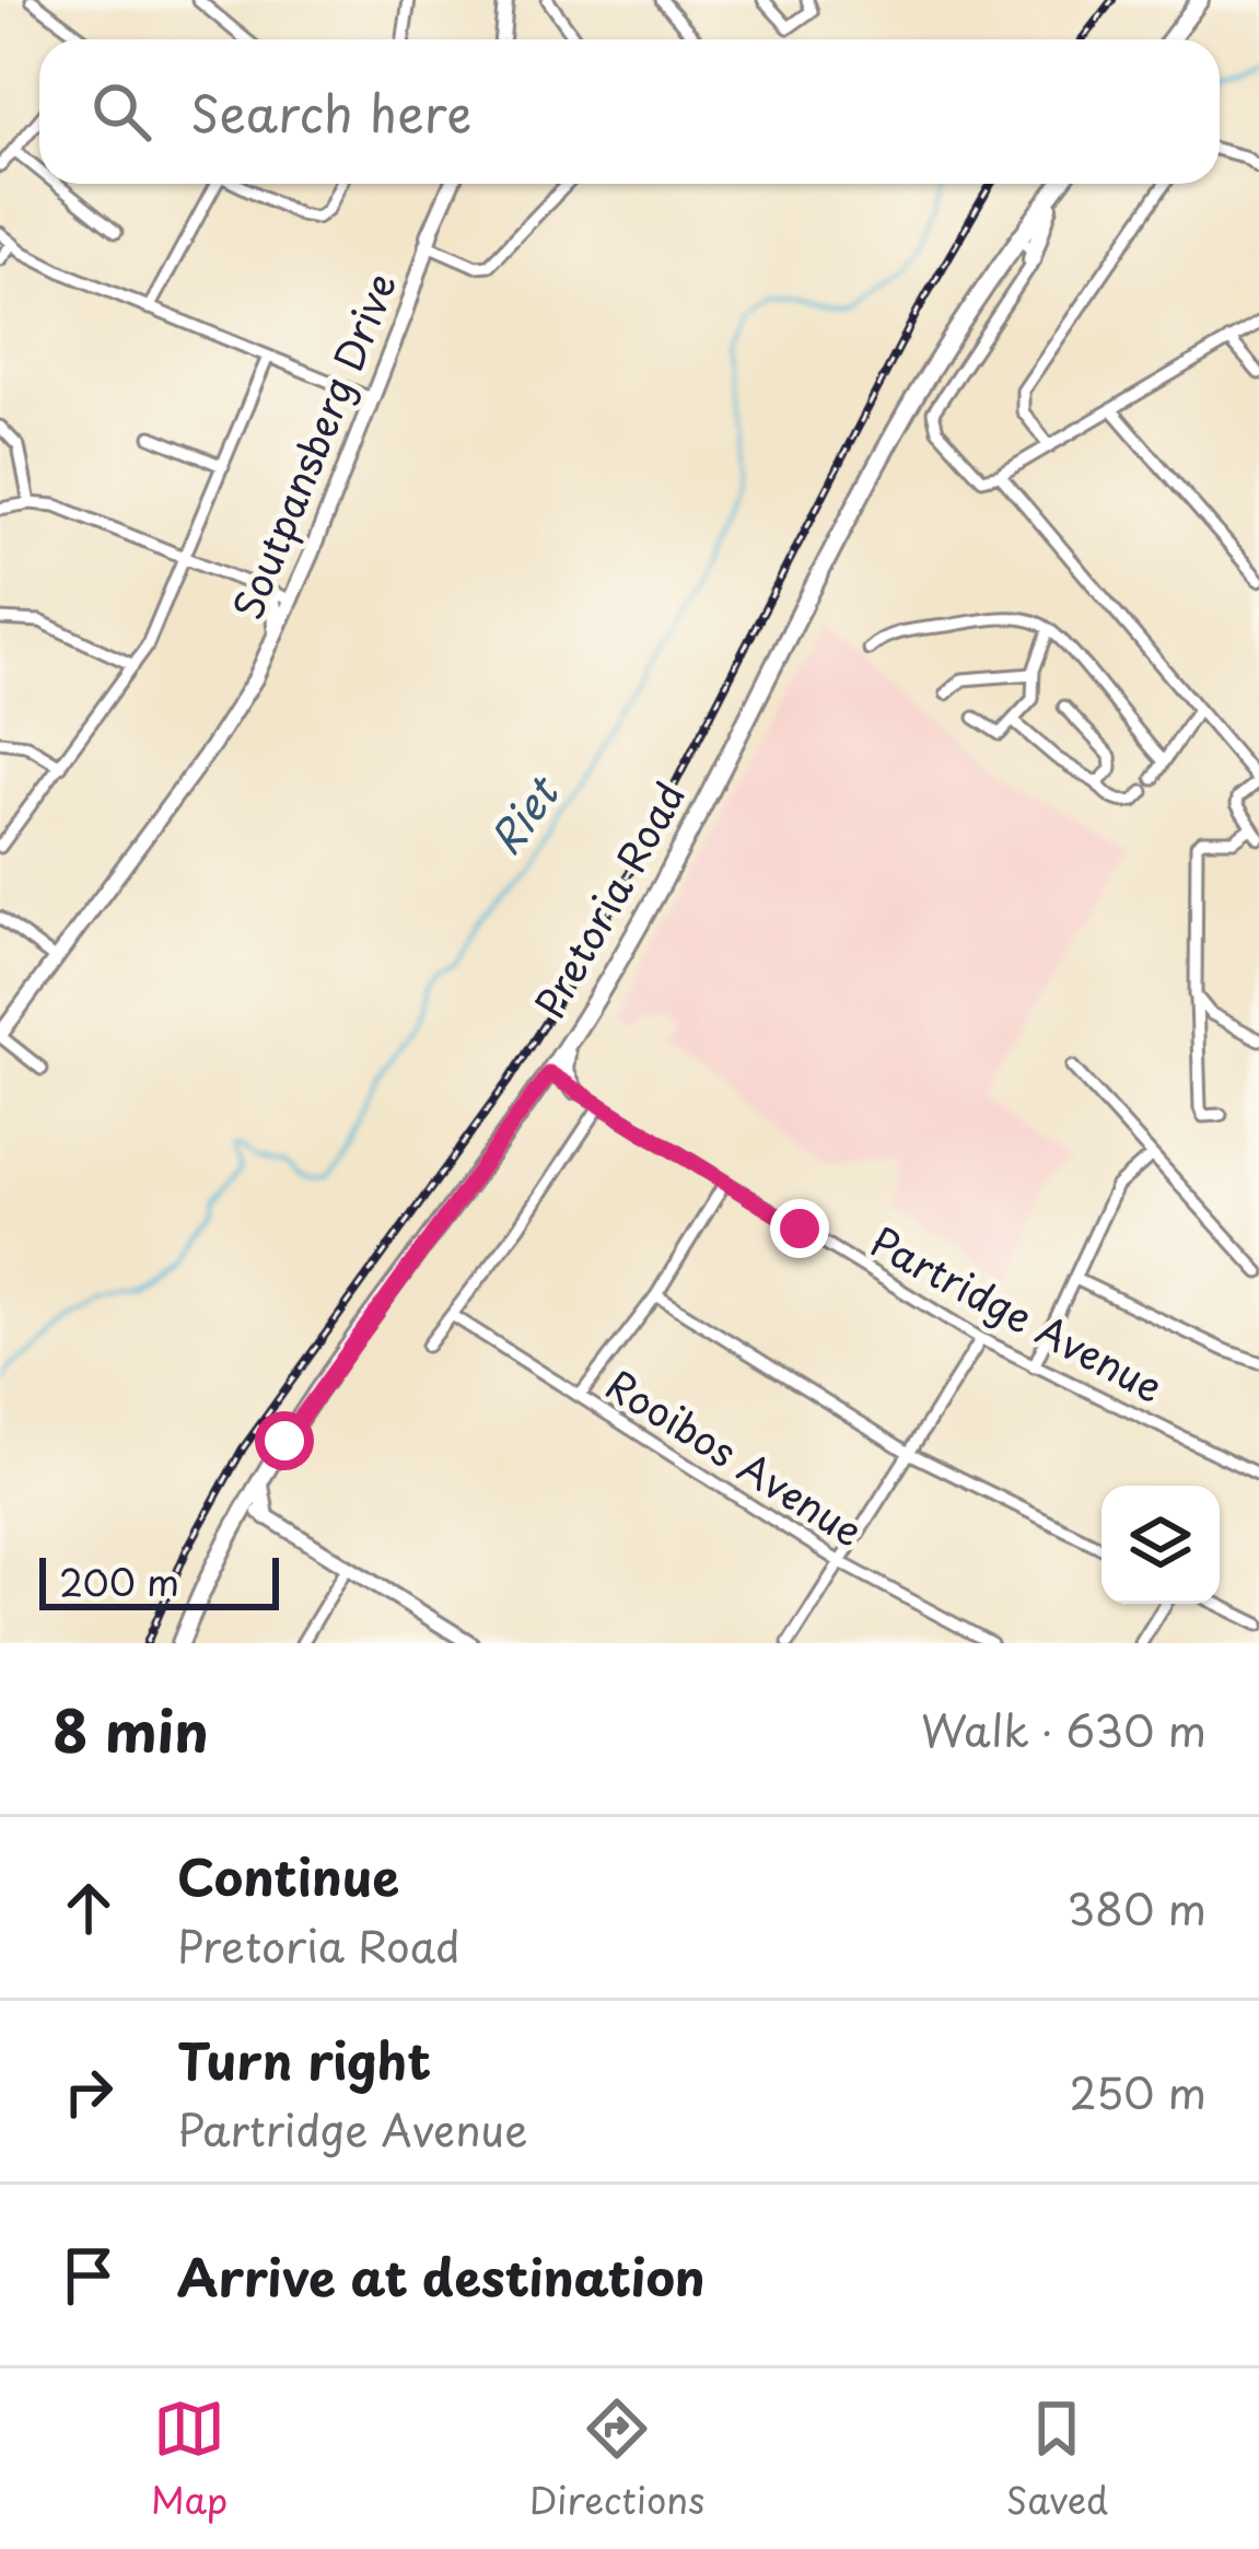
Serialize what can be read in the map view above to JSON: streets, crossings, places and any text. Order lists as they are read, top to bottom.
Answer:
{
  "streets": {
    "main road": ["Pretoria Road"],
    "street": ["Soutpansberg Drive", "Partridge Avenue", "Rooibos Avenue"]
  },
  "crossings": [
    ["Pretoria Road", "Partridge Avenue"]
  ],
  "water": ["Riet"],
  "scale_bar": "200 m",
  "page": {
    "search": "Search here",
    "scale": "200 m",
    "heading": ["8 min", "Walk · 630 m"],
    "list": [
      ["Continue", "Pretoria Road", "380 m"],
      ["Turn right", "Partridge Avenue", "250 m"],
      "Arrive at destination"
    ],
    "nav": ["Map", "Directions", "Saved"]
  }
}
